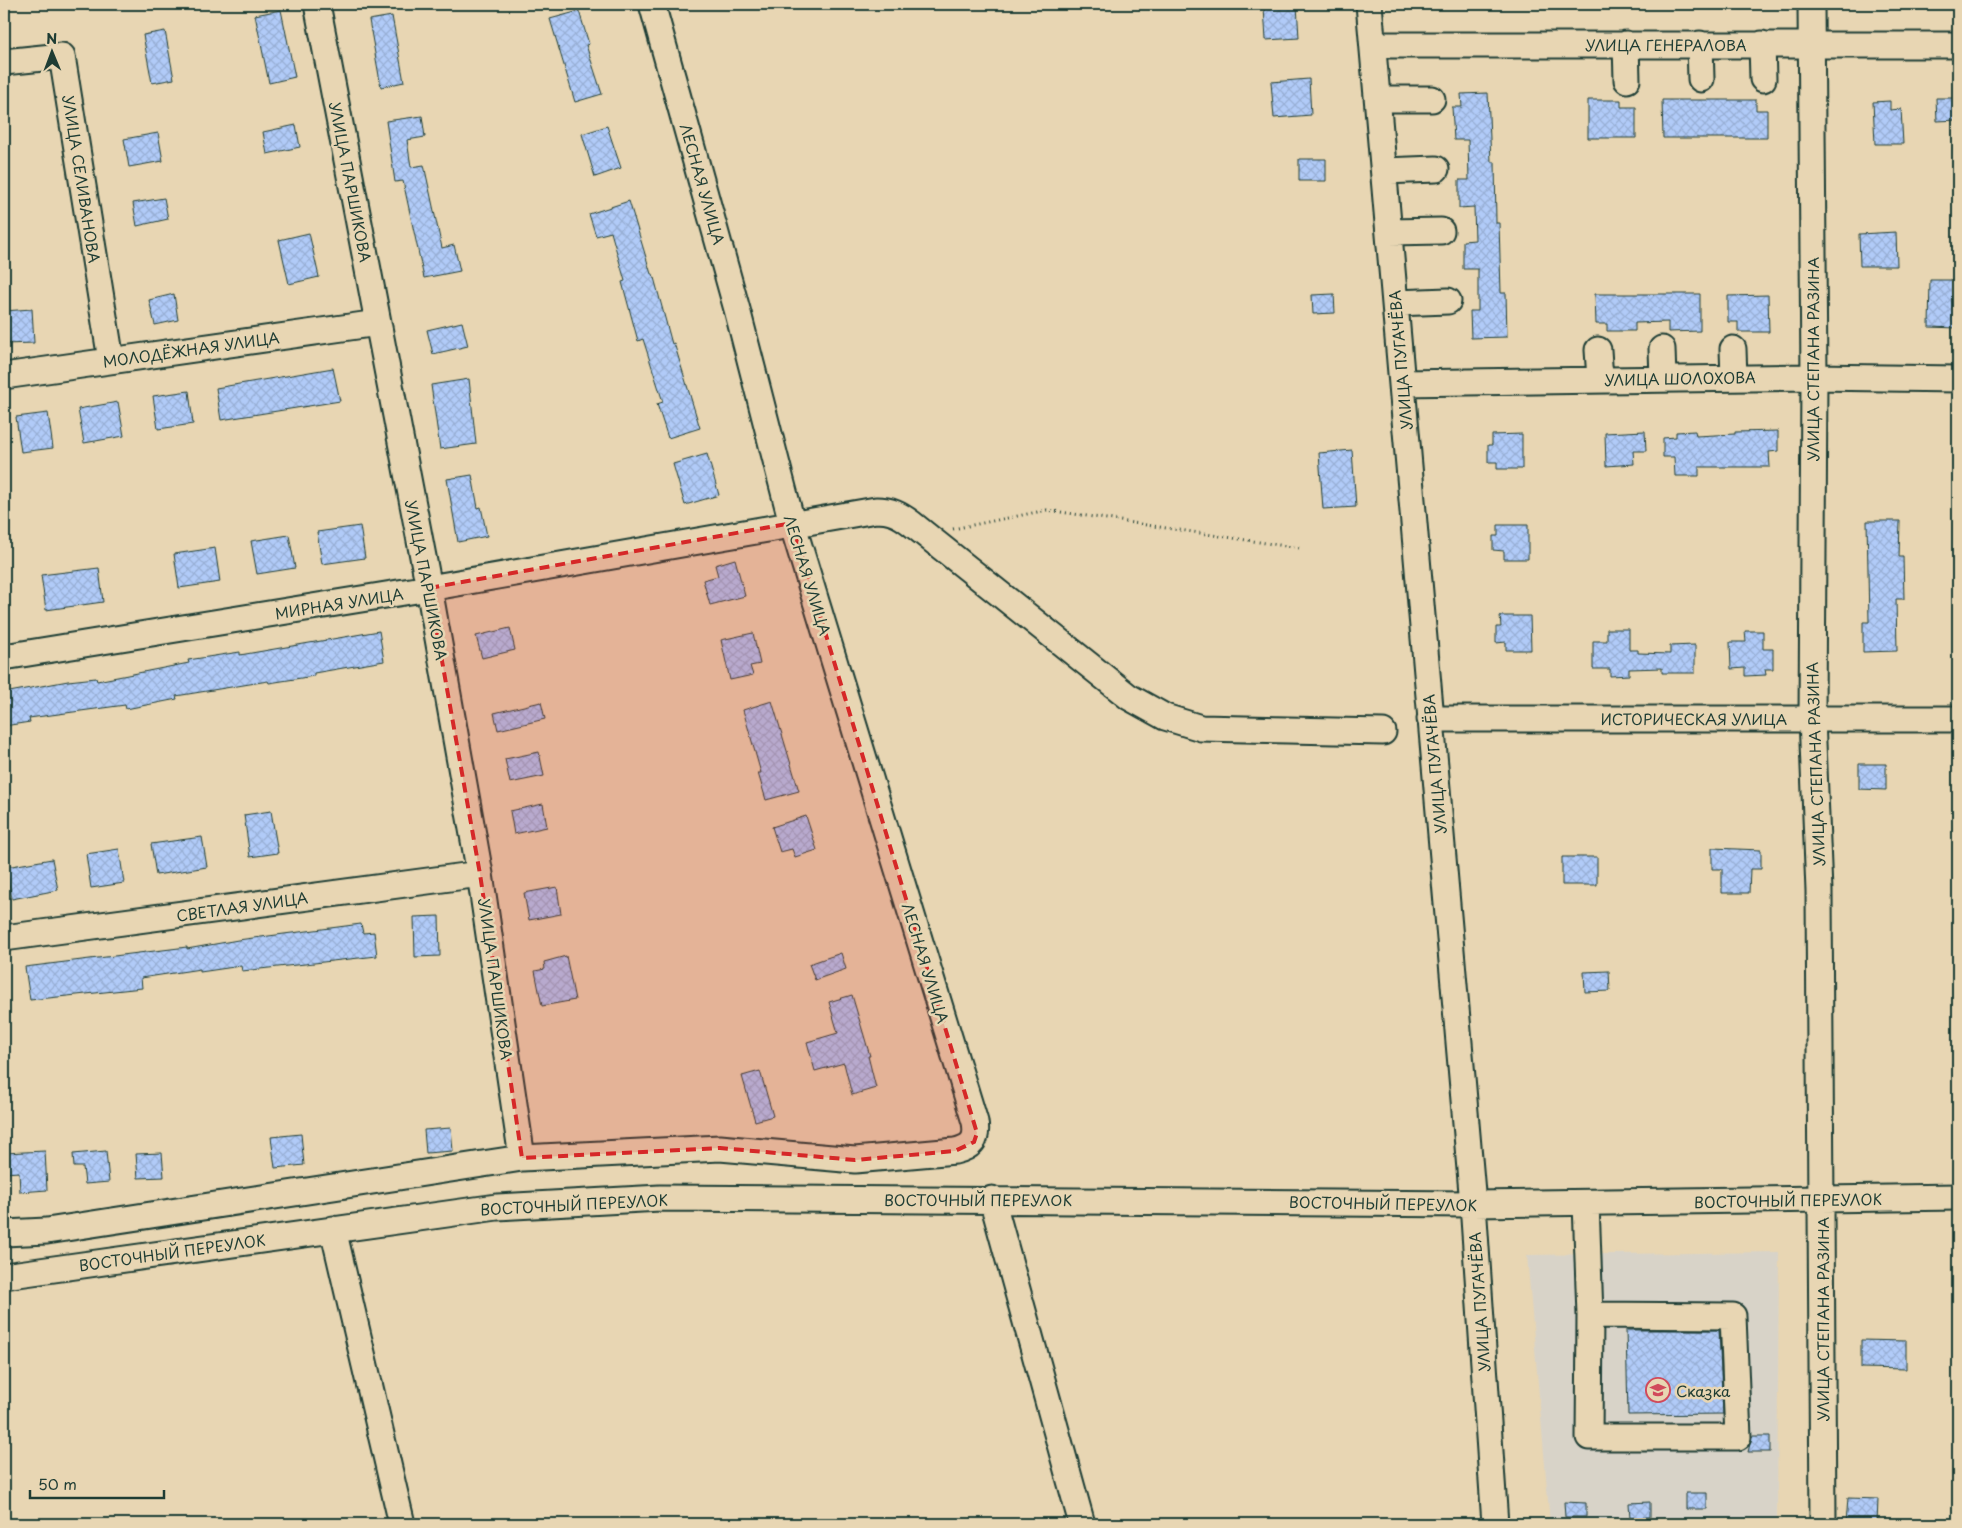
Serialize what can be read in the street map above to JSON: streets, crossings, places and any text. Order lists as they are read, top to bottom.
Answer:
{
  "streets": {
    "street": [
      "УЛИЦА ГЕНЕРАЛОВА",
      "УЛИЦА СЕЛИВАНОВА",
      "УЛИЦА ПАРШИКОВА",
      "ЛЕСНАЯ УЛИЦА",
      "МОЛОДЁЖНАЯ УЛИЦА",
      "УЛИЦА СТЕПАНА РАЗИНА",
      "УЛИЦА ПУГАЧЁВА",
      "УЛИЦА ШОЛОХОВА",
      "МИРНАЯ УЛИЦА",
      "ИСТОРИЧЕСКАЯ УЛИЦА",
      "СВЕТЛАЯ УЛИЦА",
      "ВОСТОЧНЫЙ ПЕРЕУЛОК"
    ]
  },
  "crossings": [
    ["УЛИЦА ГЕНЕРАЛОВА", "УЛИЦА СТЕПАНА РАЗИНА"],
    ["УЛИЦА ГЕНЕРАЛОВА", "УЛИЦА ПУГАЧЁВА"],
    ["УЛИЦА СЕЛИВАНОВА", "МОЛОДЁЖНАЯ УЛИЦА"],
    ["УЛИЦА ПАРШИКОВА", "ЛЕСНАЯ УЛИЦА"],
    ["УЛИЦА ПАРШИКОВА", "МОЛОДЁЖНАЯ УЛИЦА"],
    ["УЛИЦА ПАРШИКОВА", "МИРНАЯ УЛИЦА"],
    ["УЛИЦА ПАРШИКОВА", "СВЕТЛАЯ УЛИЦА"],
    ["ЛЕСНАЯ УЛИЦА", "МИРНАЯ УЛИЦА"],
    ["УЛИЦА СТЕПАНА РАЗИНА", "УЛИЦА ШОЛОХОВА"],
    ["УЛИЦА СТЕПАНА РАЗИНА", "ИСТОРИЧЕСКАЯ УЛИЦА"],
    ["УЛИЦА СТЕПАНА РАЗИНА", "ВОСТОЧНЫЙ ПЕРЕУЛОК"],
    ["УЛИЦА ПУГАЧЁВА", "УЛИЦА ШОЛОХОВА"],
    ["УЛИЦА ПУГАЧЁВА", "ИСТОРИЧЕСКАЯ УЛИЦА"],
    ["УЛИЦА ПУГАЧЁВА", "ВОСТОЧНЫЙ ПЕРЕУЛОК"]
  ],
  "places": {
    "school or university": ["Сказка"]
  },
  "scale_bar": "50 m",
  "north": "top"
}
